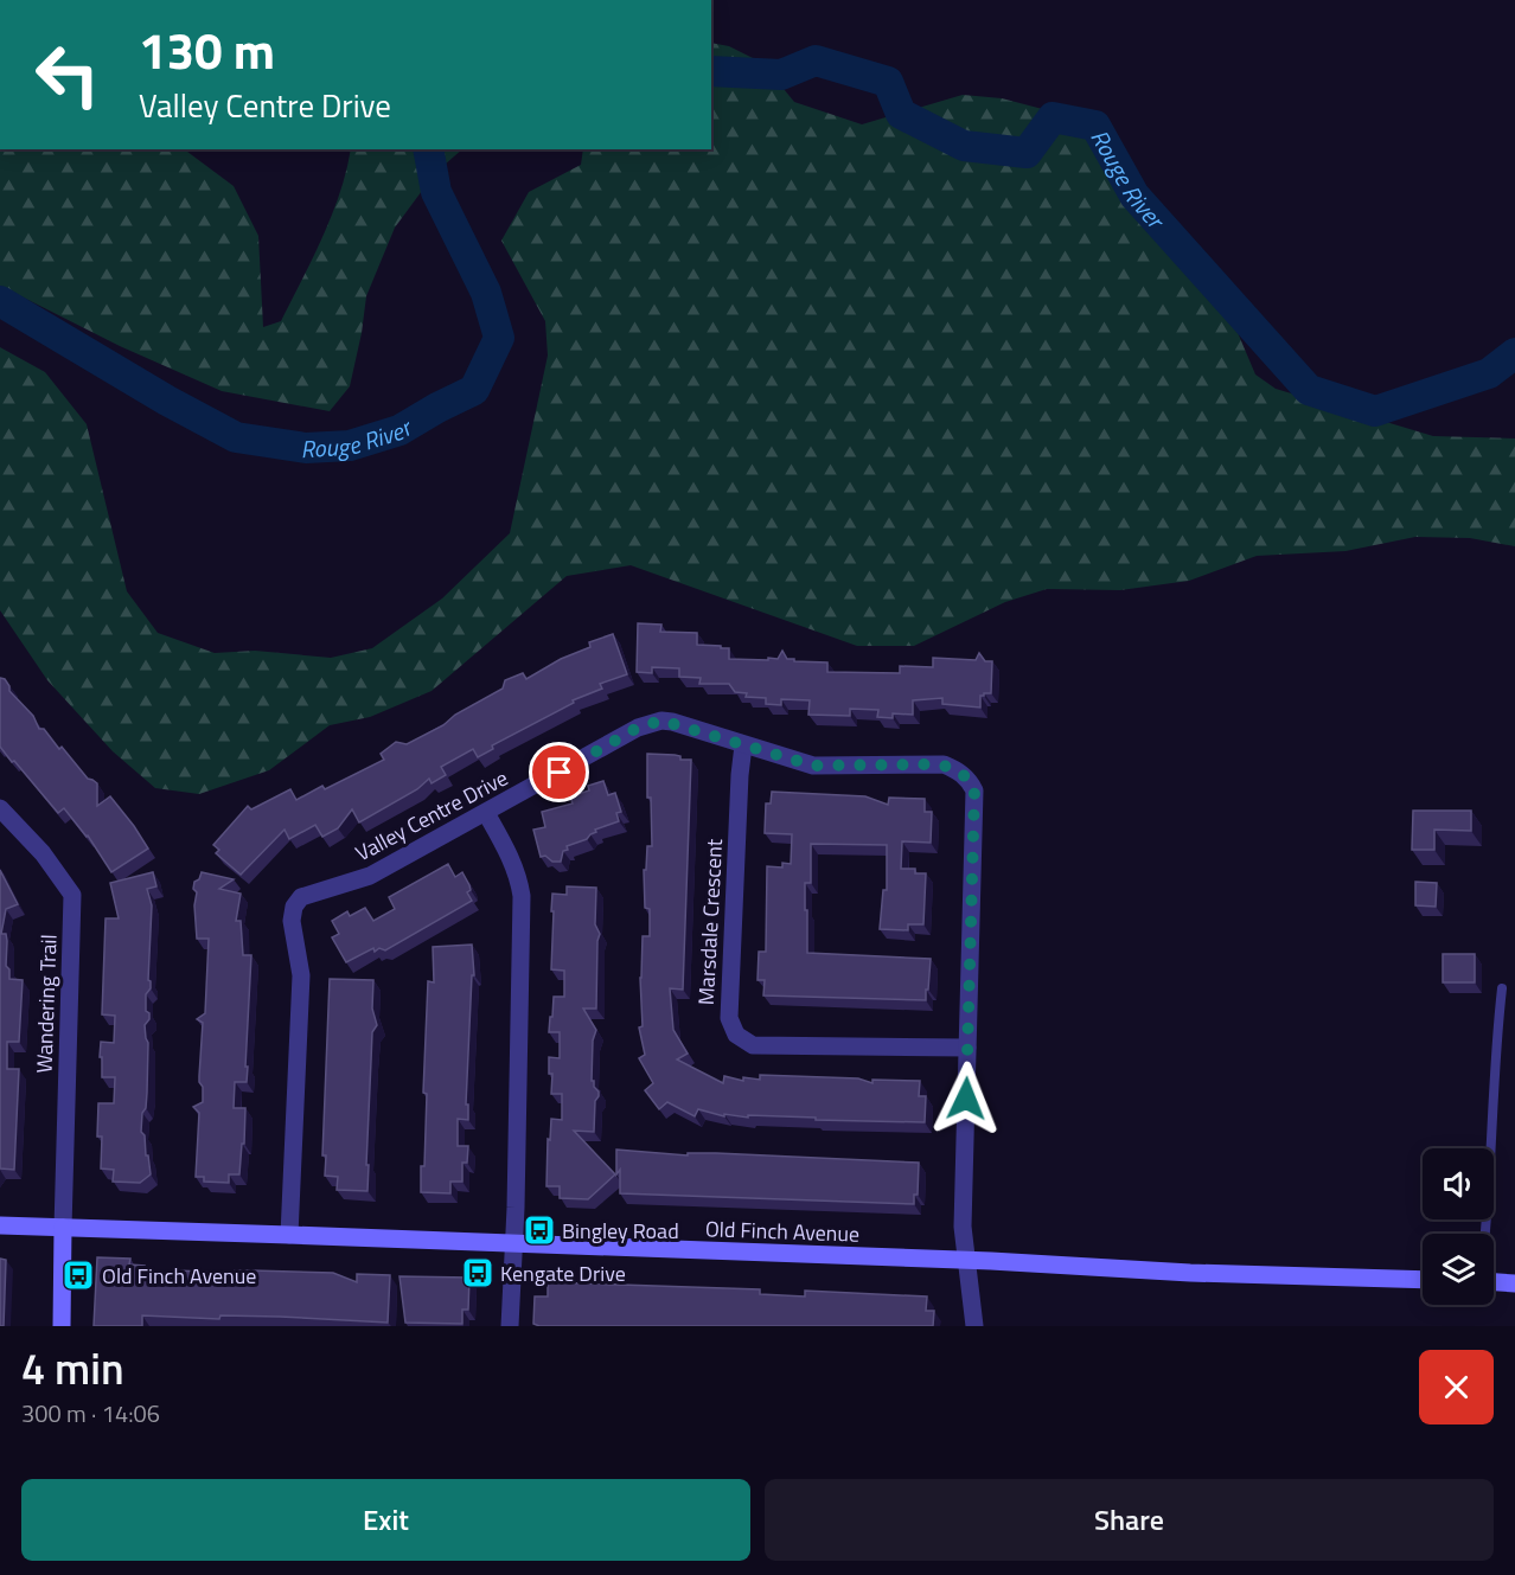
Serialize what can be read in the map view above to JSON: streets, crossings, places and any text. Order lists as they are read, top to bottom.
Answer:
{
  "streets": {
    "street": [
      "Valley Centre Drive",
      "Marsdale Crescent",
      "Wandering Trail",
      "Old Finch Avenue"
    ]
  },
  "crossings": [
    ["Valley Centre Drive", "Marsdale Crescent"],
    ["Valley Centre Drive", "Old Finch Avenue"],
    ["Wandering Trail", "Old Finch Avenue"]
  ],
  "water": ["Rouge River"],
  "places": {
    "bus stop": ["Bingley Road", "Kengate Drive", "Old Finch Avenue"]
  },
  "page": {
    "turn": ["130 m", "Valley Centre Drive"],
    "heading": ["4 min", "300 m · 14:06"],
    "buttons": ["Exit", "Share"]
  }
}
